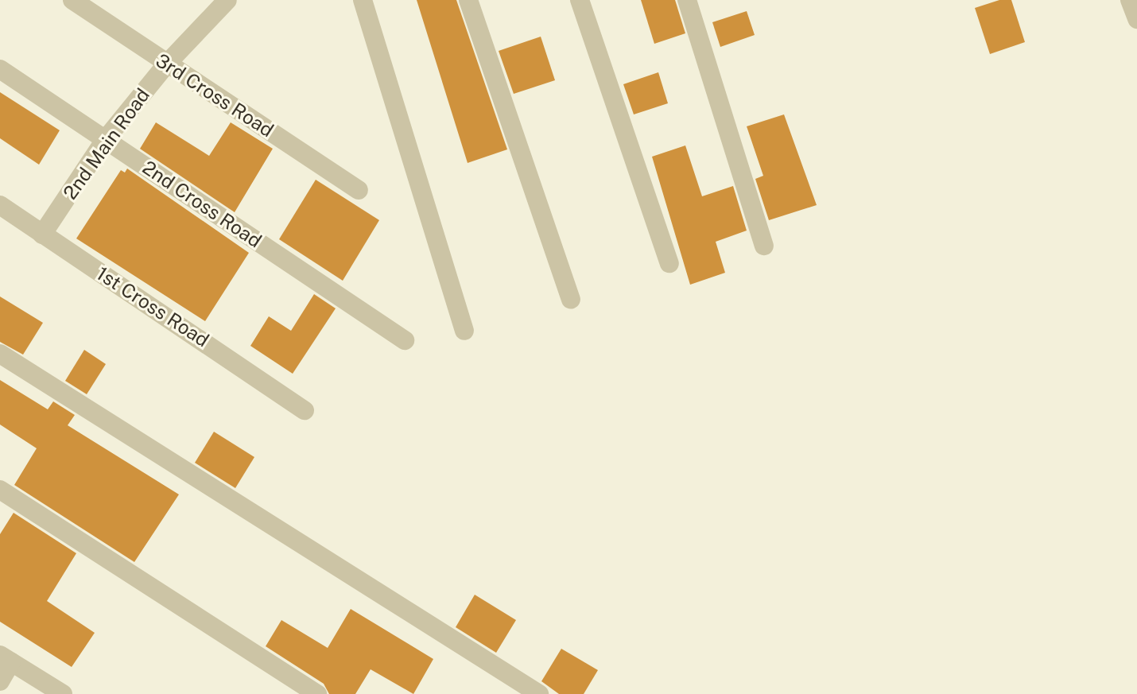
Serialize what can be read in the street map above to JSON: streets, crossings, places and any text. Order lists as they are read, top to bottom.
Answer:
{
  "streets": {
    "street": [
      "3rd Cross Road",
      "2nd Main Road",
      "2nd Cross Road",
      "1st Cross Road"
    ]
  },
  "crossings": [
    ["3rd Cross Road", "2nd Main Road"],
    ["2nd Main Road", "2nd Cross Road"],
    ["2nd Main Road", "1st Cross Road"]
  ]
}
